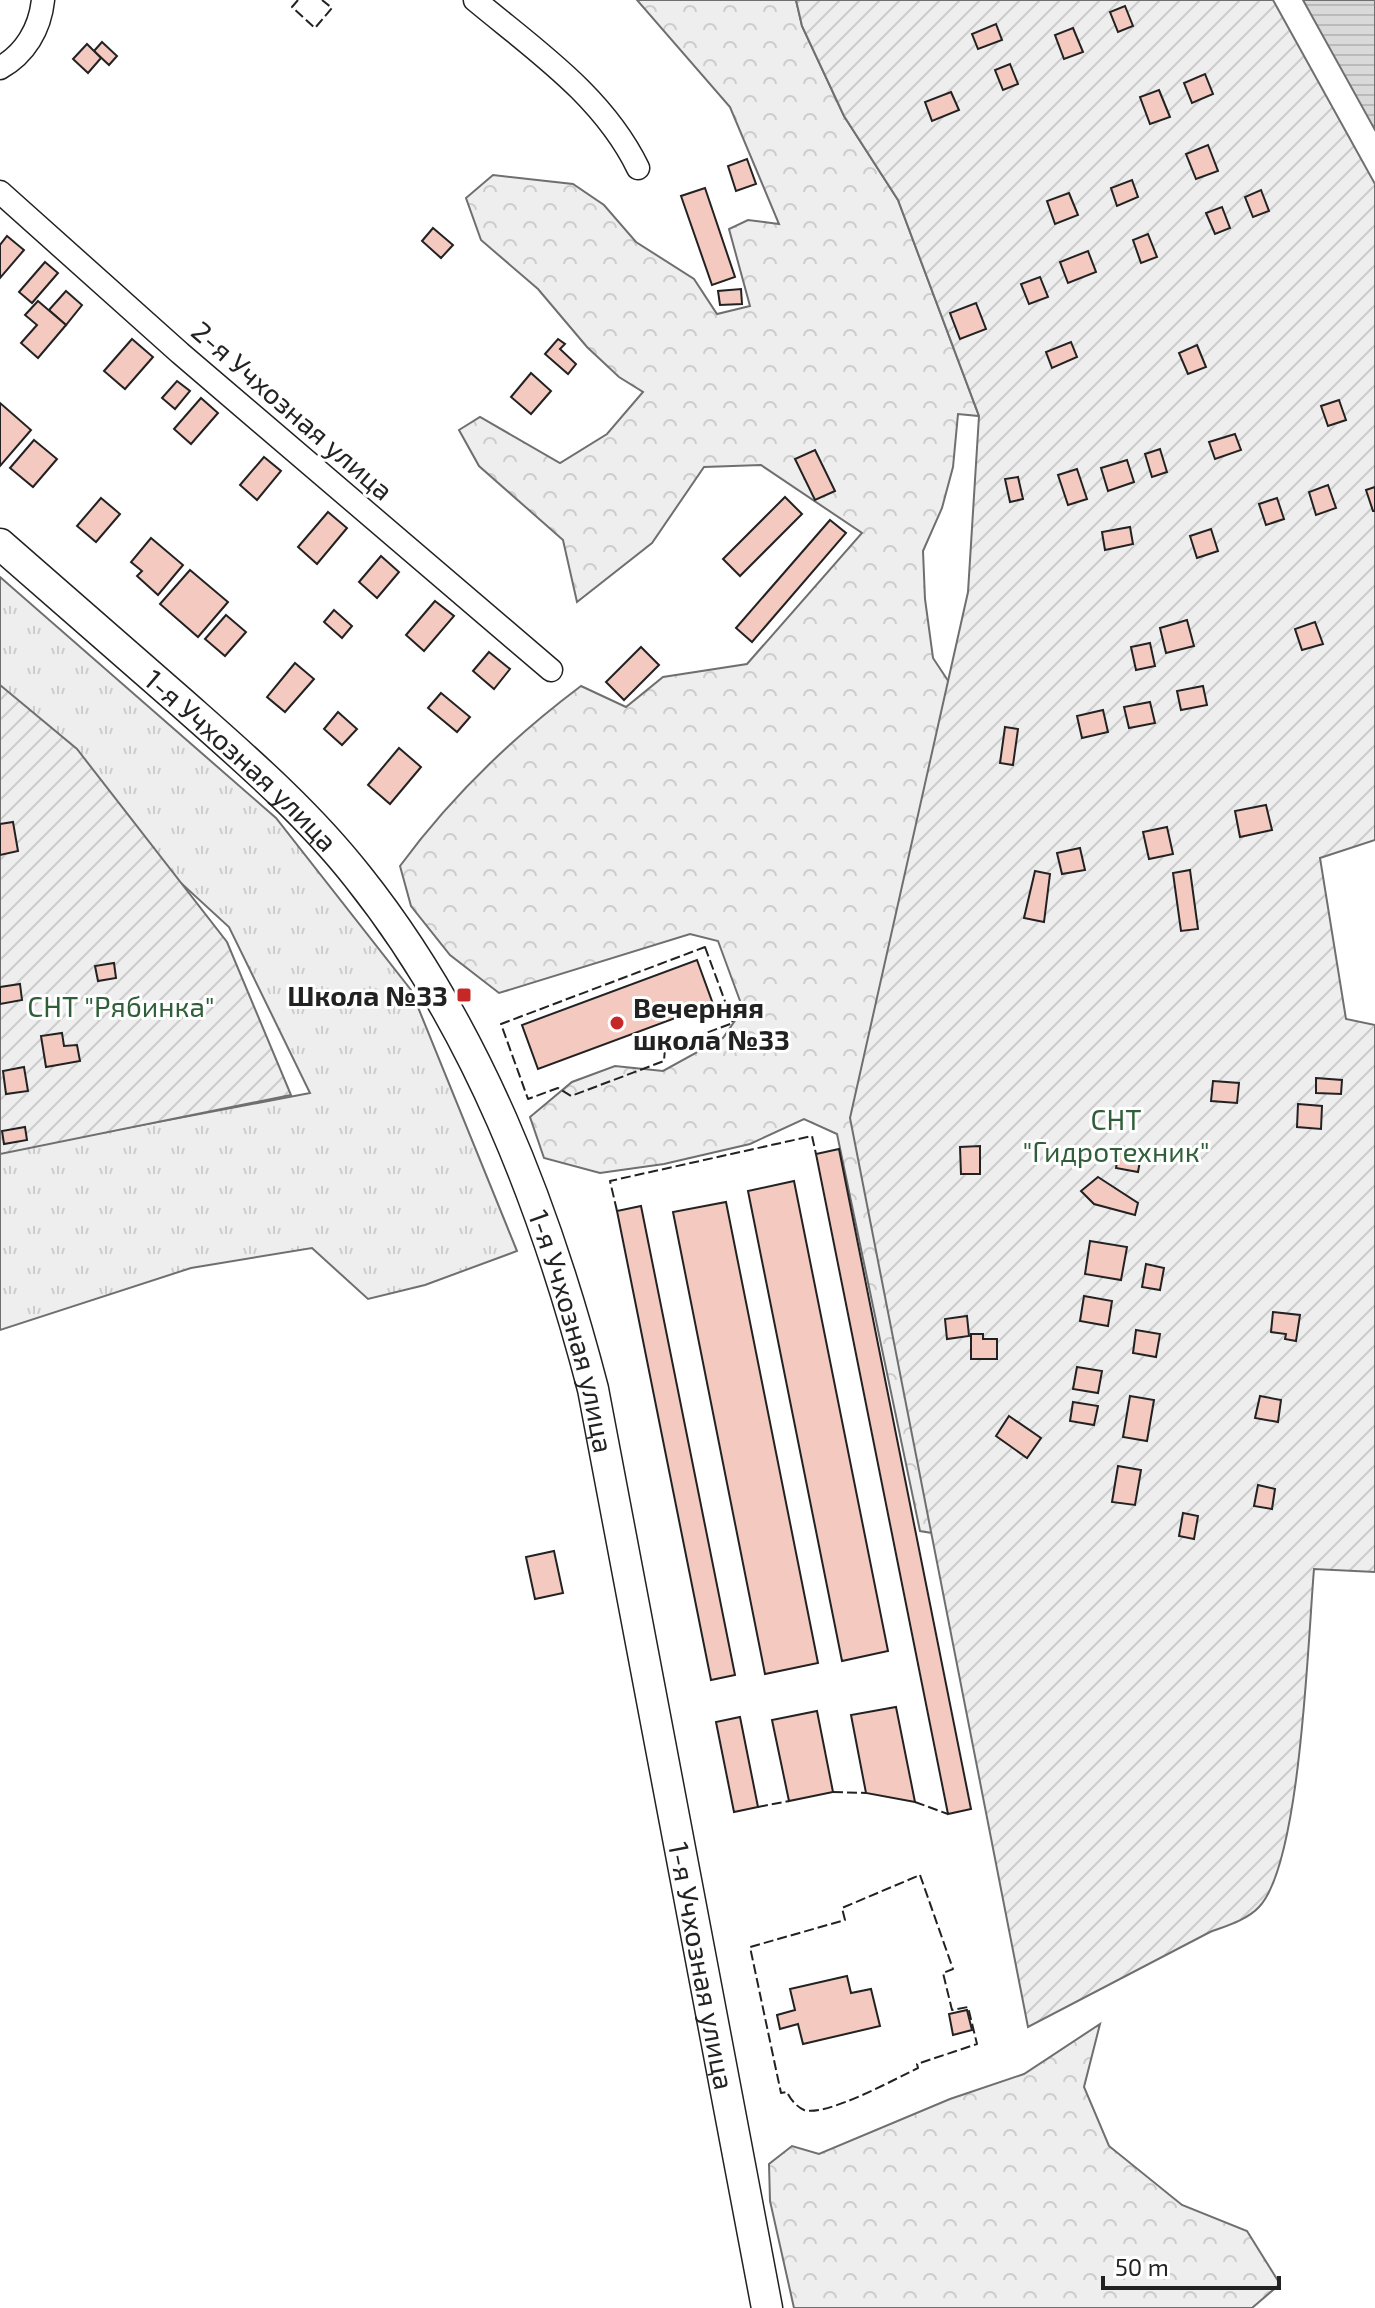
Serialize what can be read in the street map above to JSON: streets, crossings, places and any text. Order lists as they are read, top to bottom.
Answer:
{
  "streets": {
    "street": ["2-я Учхозная улица", "1-я Учхозная улица"]
  },
  "parks": ["СНТ \"Рябинка\"", "СНТ \"Гидротехник\""],
  "places": {
    "transit": ["Школа №33"],
    "other": ["Вечерняя школа №33"]
  },
  "scale_bar": "50 m"
}
